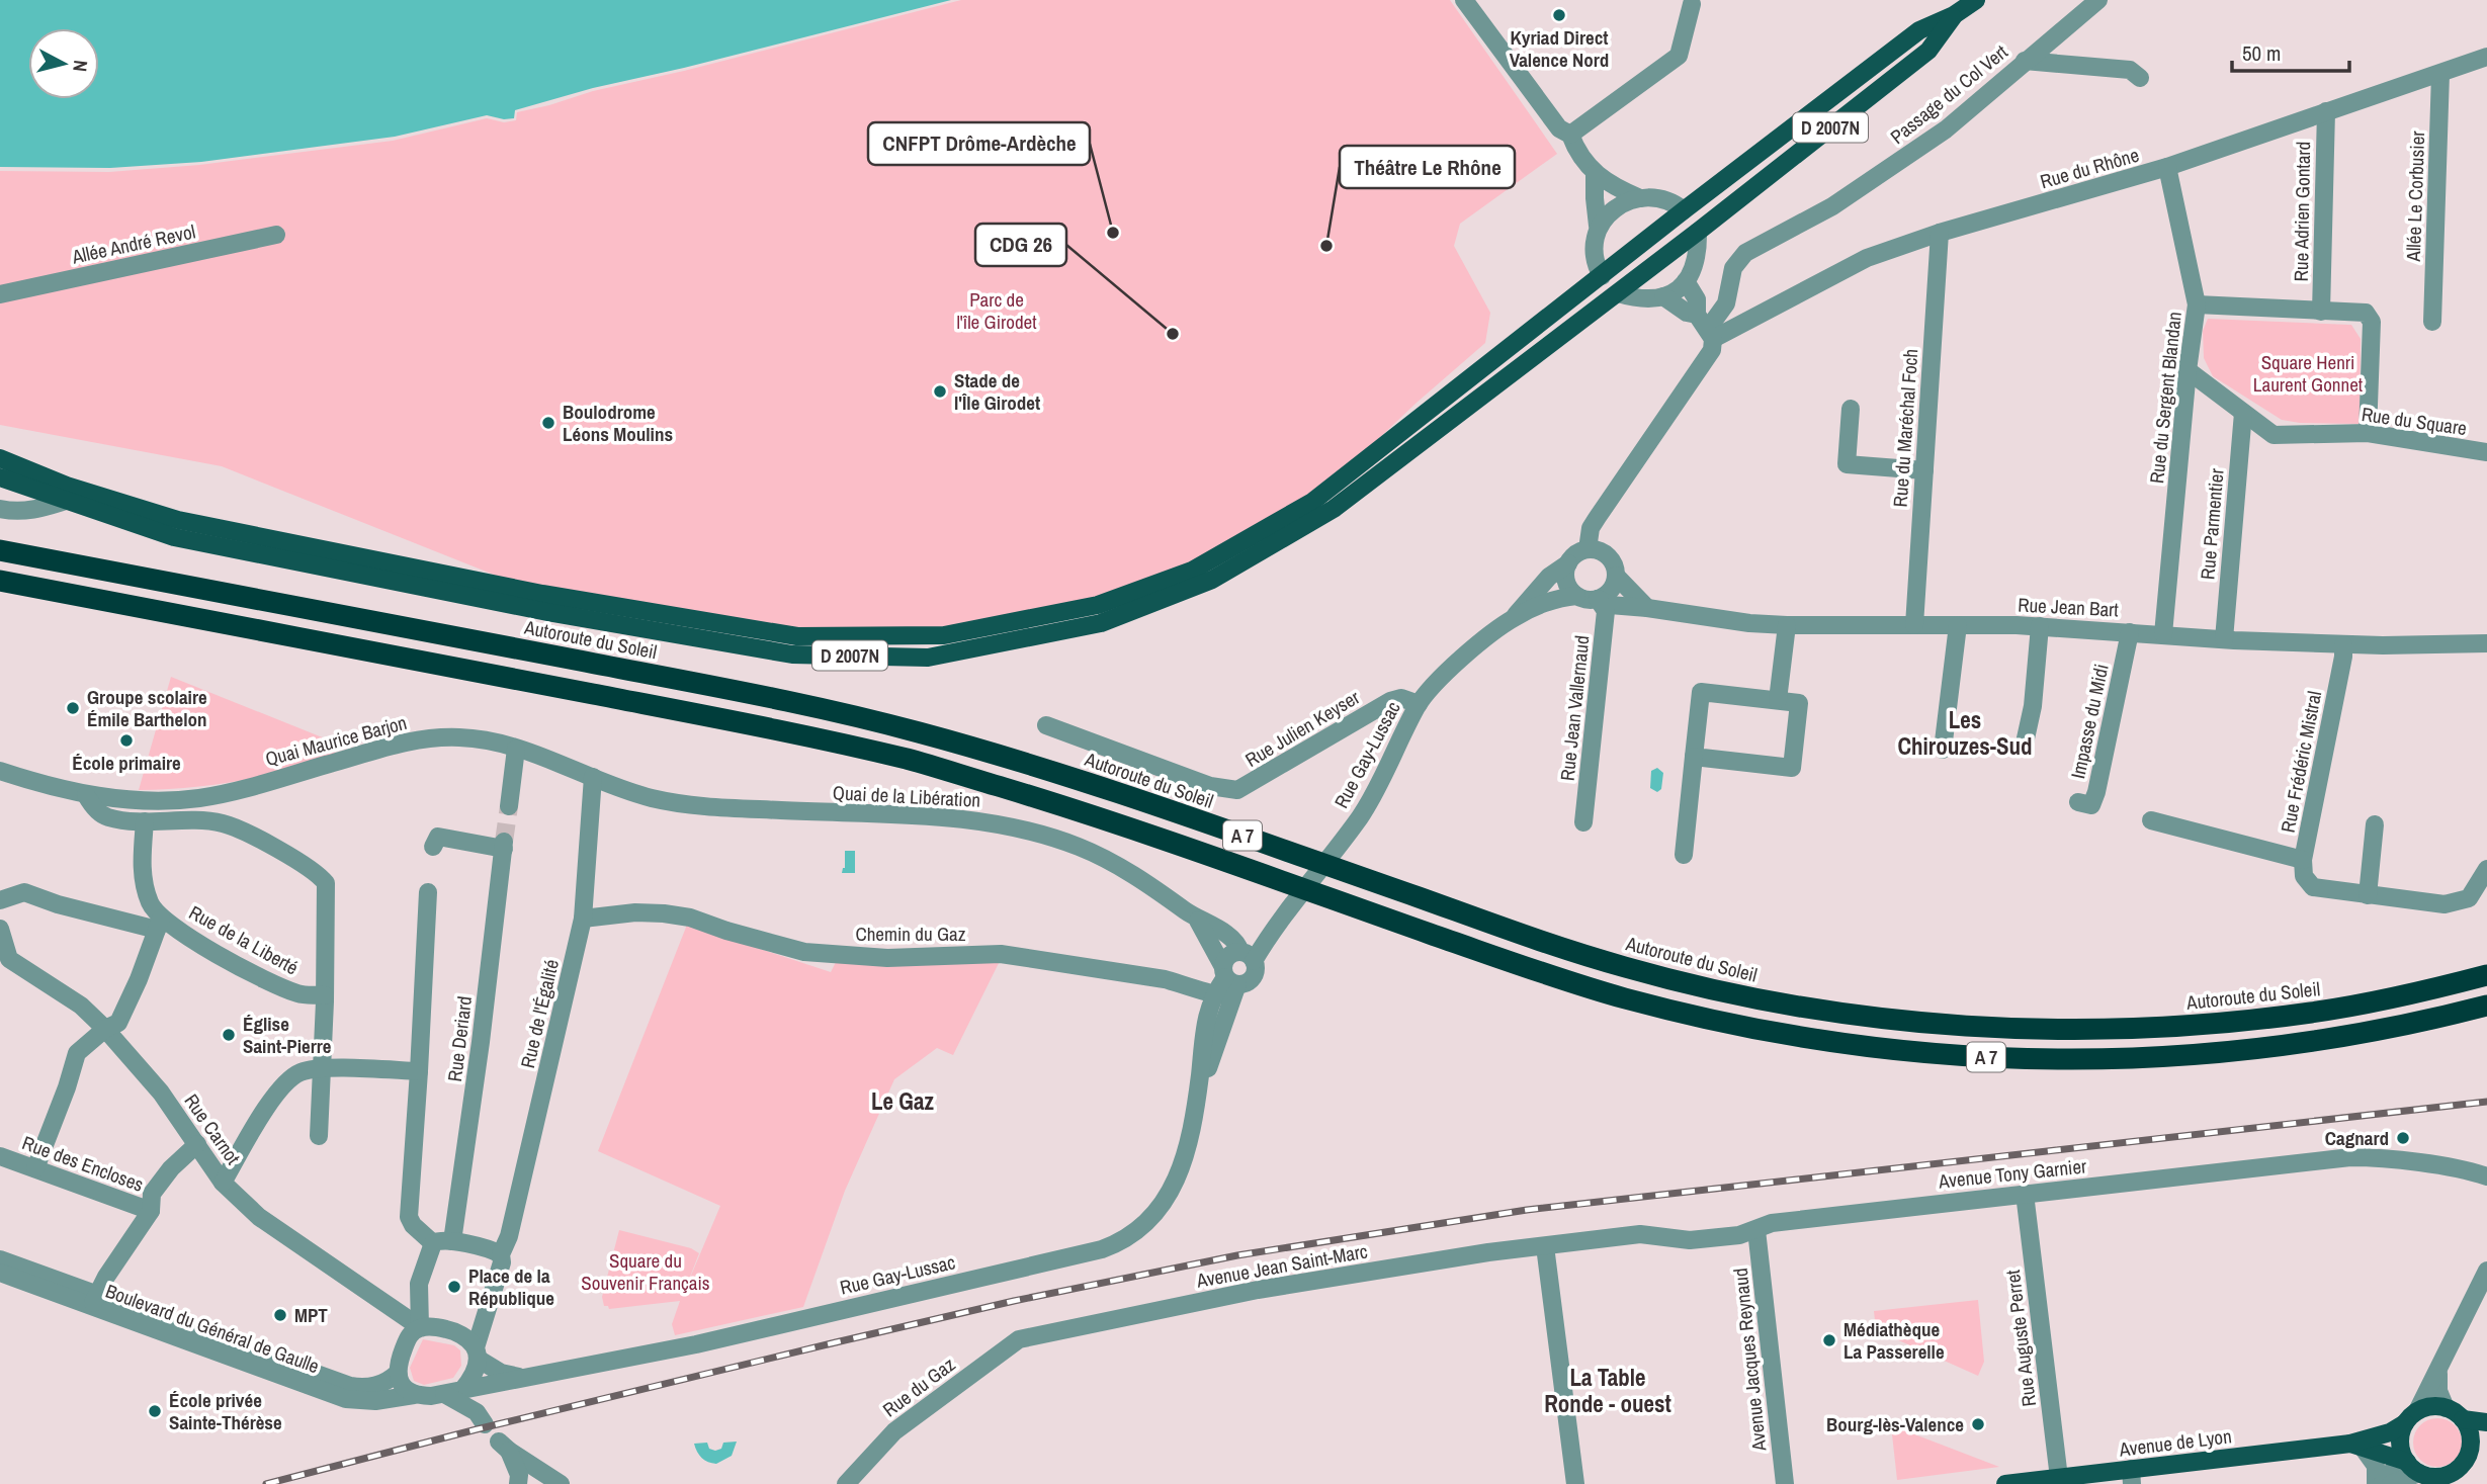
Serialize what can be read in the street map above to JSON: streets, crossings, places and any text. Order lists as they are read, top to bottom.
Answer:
{
  "streets": {
    "highway": ["Autoroute du Soleil", "A 7"],
    "main road": ["D 2007N", "Avenue de Lyon"],
    "street": [
      "Passage du Col Vert",
      "Rue du Rhône",
      "Allée Le Corbusier",
      "Rue Adrien Gontard",
      "Allée André Revol",
      "Rue du Sergent Blandan",
      "Rue du Square",
      "Rue du Maréchal Foch",
      "Rue Parmentier",
      "Rue Jean Bart",
      "Rue Jean Vallernaud",
      "Impasse du Midi",
      "Rue Julien Keyser",
      "Quai Maurice Barjon",
      "Rue Gay-Lussac",
      "Rue Frédéric Mistral",
      "Quai de la Libération",
      "Chemin du Gaz",
      "Rue de la Liberté",
      "Rue de l'Égalité",
      "Rue Deriard",
      "Rue Carnot",
      "Rue des Encloses",
      "Avenue Tony Garnier",
      "Avenue Jean Saint-Marc",
      "Boulevard du Général de Gaulle",
      "Rue Auguste Perret",
      "Avenue Jacques Reynaud",
      "Rue du Gaz"
    ]
  },
  "crossings": [
    ["Passage du Col Vert", "Rue du Rhône"],
    ["Rue du Rhône", "Allée Le Corbusier"],
    ["Rue du Rhône", "Rue Adrien Gontard"],
    ["Rue du Rhône", "Rue du Sergent Blandan"],
    ["Rue du Rhône", "Rue du Maréchal Foch"],
    ["Rue du Sergent Blandan", "Rue du Square"],
    ["Rue du Sergent Blandan", "Rue Jean Bart"],
    ["Rue du Square", "Rue Parmentier"],
    ["Rue du Maréchal Foch", "Rue Jean Bart"],
    ["Rue Parmentier", "Rue Jean Bart"],
    ["Rue Jean Bart", "Rue Jean Vallernaud"],
    ["Rue Jean Bart", "Impasse du Midi"],
    ["Rue Jean Bart", "Rue Frédéric Mistral"],
    ["Rue Julien Keyser", "Rue Gay-Lussac"],
    ["Quai Maurice Barjon", "Quai de la Libération"],
    ["Quai Maurice Barjon", "Rue de l'Égalité"],
    ["Rue Gay-Lussac", "Quai de la Libération"],
    ["Rue Gay-Lussac", "Chemin du Gaz"],
    ["Rue Gay-Lussac", "Rue Carnot"],
    ["Rue Gay-Lussac", "Boulevard du Général de Gaulle"],
    ["Quai de la Libération", "Rue de l'Égalité"],
    ["Chemin du Gaz", "Rue de l'Égalité"],
    ["Rue Carnot", "Boulevard du Général de Gaulle"],
    ["Avenue Tony Garnier", "Avenue Jean Saint-Marc"],
    ["Avenue Tony Garnier", "Rue Auguste Perret"],
    ["Avenue Tony Garnier", "Avenue Jacques Reynaud"],
    ["Avenue Jean Saint-Marc", "Rue du Gaz"],
    ["Rue Auguste Perret", "Avenue de Lyon"]
  ],
  "districts": ["Les Chirouzes-Sud", "Le Gaz", "La Table Ronde - ouest"],
  "parks": ["Parc de l'île Girodet", "Square Henri Laurent Gonnet", "Square du Souvenir Français"],
  "places": [
    "Kyriad Direct Valence Nord",
    "CNFPT Drôme-Ardèche",
    "Théâtre Le Rhône",
    "CDG 26",
    "Stade de l'Île Girodet",
    "Boulodrome Léons Moulins",
    "Groupe scolaire Émile Barthelon",
    "École primaire",
    "Église Saint-Pierre",
    "Cagnard",
    "Place de la République",
    "MPT",
    "Médiathèque La Passerelle",
    "École privée Sainte-Thérèse",
    "Bourg-lès-Valence"
  ],
  "scale_bar": "50 m",
  "north": "right"
}
